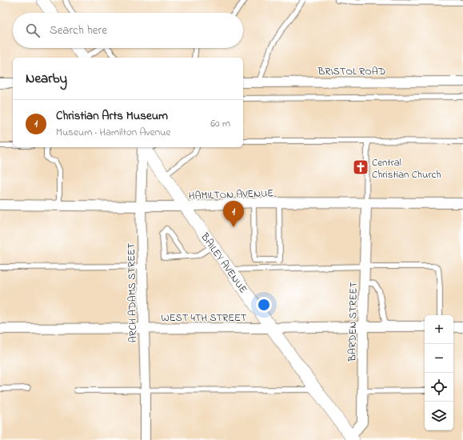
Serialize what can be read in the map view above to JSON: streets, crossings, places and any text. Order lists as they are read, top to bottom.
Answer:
{
  "streets": {
    "street": [
      "BRISTOL ROAD",
      "HAMILTON AVENUE",
      "BAILEY AVENUE",
      "ARCH ADAMS STREET",
      "WEST 4TH STREET",
      "BARDEN STREET"
    ]
  },
  "crossings": [
    ["HAMILTON AVENUE", "BAILEY AVENUE"],
    ["HAMILTON AVENUE", "ARCH ADAMS STREET"],
    ["HAMILTON AVENUE", "BARDEN STREET"],
    ["BAILEY AVENUE", "ARCH ADAMS STREET"],
    ["BAILEY AVENUE", "WEST 4TH STREET"],
    ["BAILEY AVENUE", "BARDEN STREET"],
    ["ARCH ADAMS STREET", "WEST 4TH STREET"],
    ["WEST 4TH STREET", "BARDEN STREET"]
  ],
  "places": {
    "church": ["Central Christian Church"]
  },
  "page": {
    "search": "Search here",
    "heading": "Nearby",
    "list": [
      {
        "mark": "1",
        "name": "Christian Arts Museum",
        "note": "Museum · Hamilton Avenue",
        "value": "60 m"
      }
    ],
    "pins": "1",
    "map_buttons": ["+", "−"]
  }
}
